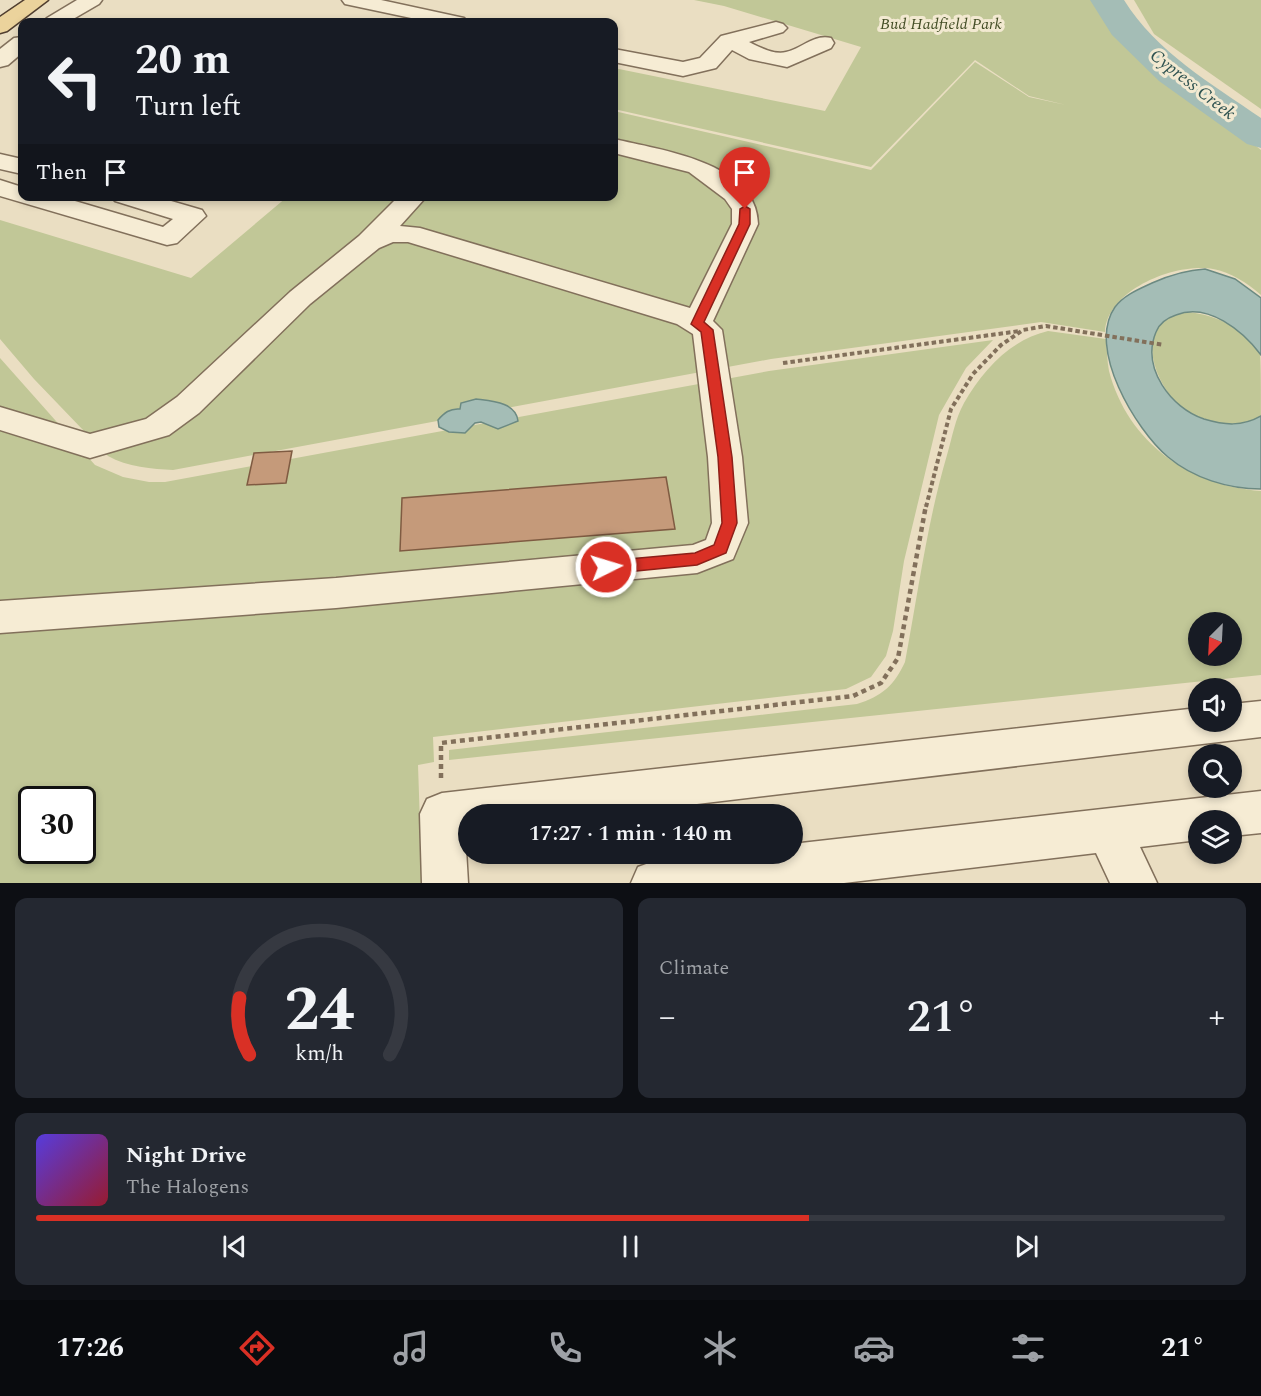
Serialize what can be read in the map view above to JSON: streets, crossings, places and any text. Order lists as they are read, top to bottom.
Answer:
{
  "water": ["Cypress Creek"],
  "parks": ["Bud Hadfield Park"],
  "north": "bottom left",
  "page": {
    "turn": ["20 m", "Turn left"],
    "then": "Then",
    "limit": "30",
    "trip": "17:27 · 1 min · 140 m",
    "tile": "Climate",
    "heat": ["−", "21°", "+"],
    "song": ["Night Drive", "The Halogens"],
    "tabs": ["17:26", "21°"],
    "gauge": ["24", "km/h"]
  }
}
